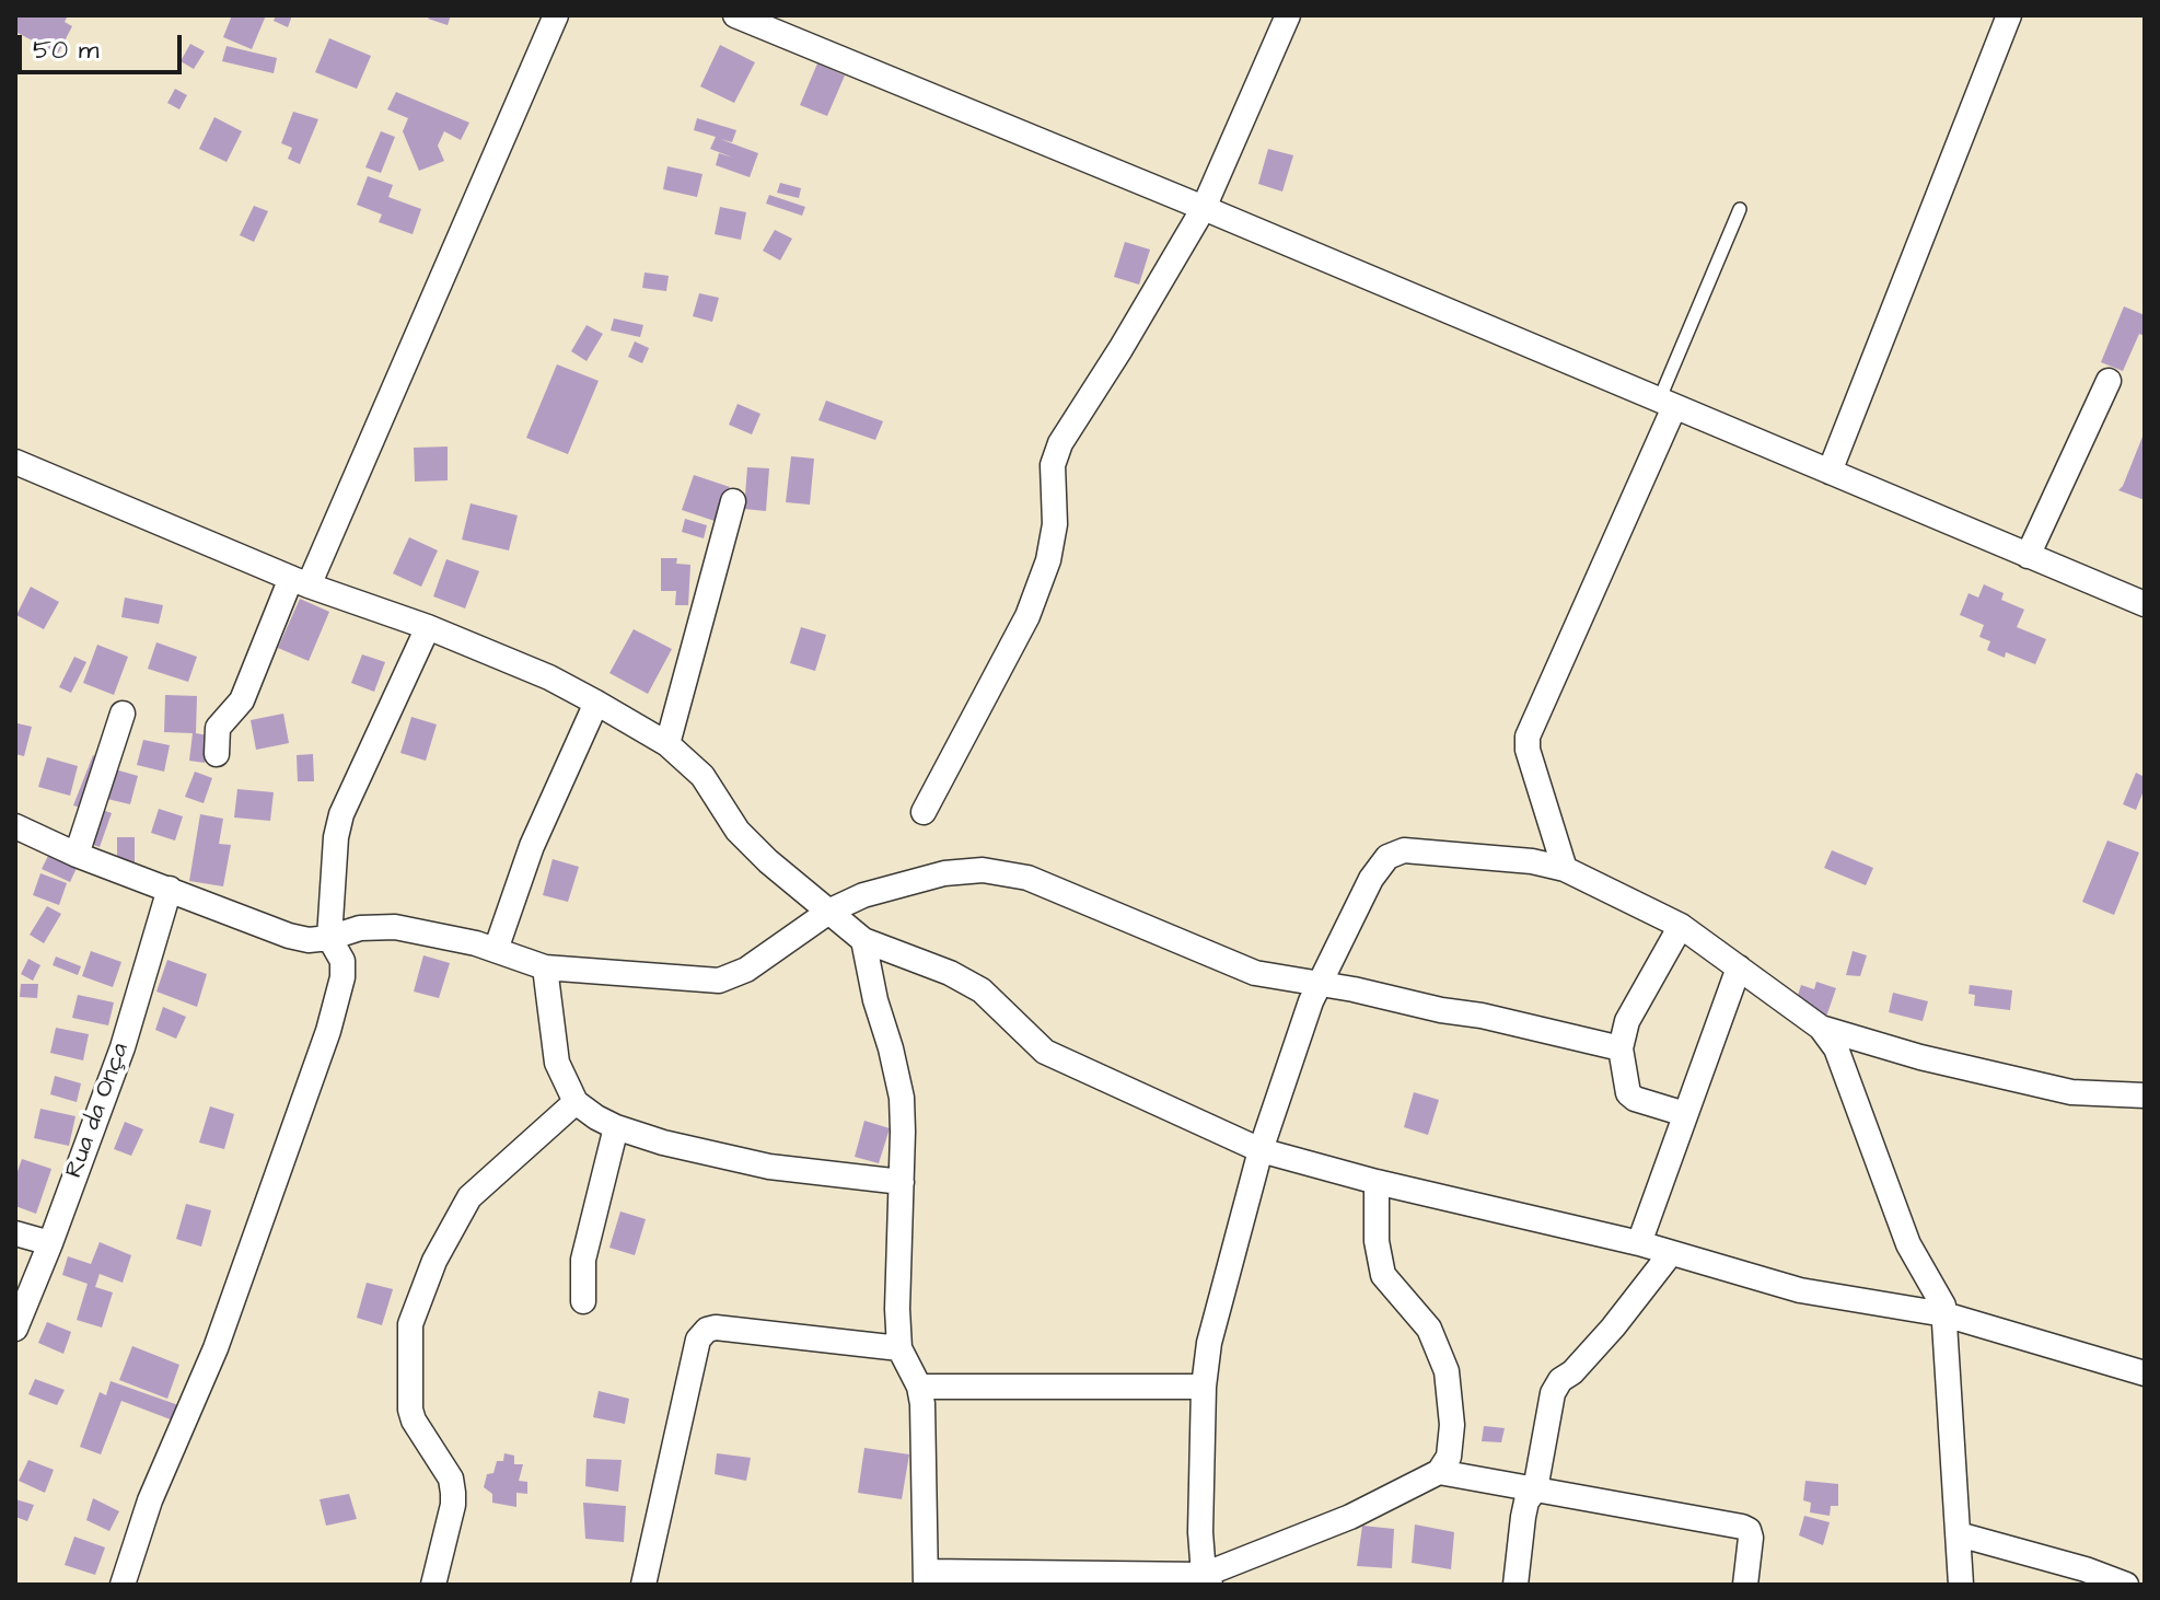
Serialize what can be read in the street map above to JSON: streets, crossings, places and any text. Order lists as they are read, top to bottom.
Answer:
{
  "streets": {
    "street": ["Rua da Onça"]
  },
  "scale_bar": "50 m"
}
